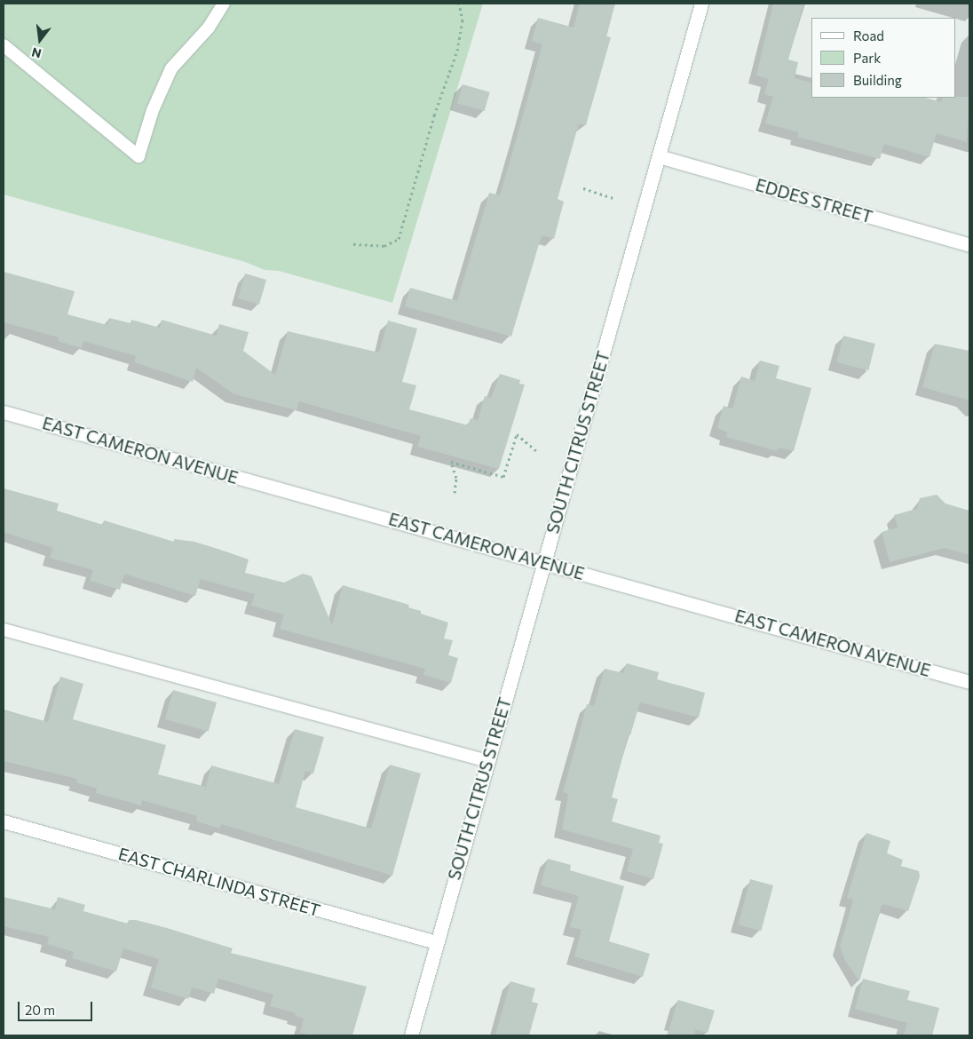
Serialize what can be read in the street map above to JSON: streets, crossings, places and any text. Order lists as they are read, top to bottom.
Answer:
{
  "streets": {
    "main road": [
      "EDDES STREET",
      "SOUTH CITRUS STREET",
      "EAST CAMERON AVENUE",
      "EAST CHARLINDA STREET"
    ]
  },
  "crossings": [
    ["EDDES STREET", "SOUTH CITRUS STREET"],
    ["SOUTH CITRUS STREET", "EAST CAMERON AVENUE"],
    ["SOUTH CITRUS STREET", "EAST CHARLINDA STREET"]
  ],
  "legend": ["Road", "Park", "Building"],
  "scale_bar": "20 m",
  "north": "bottom"
}
